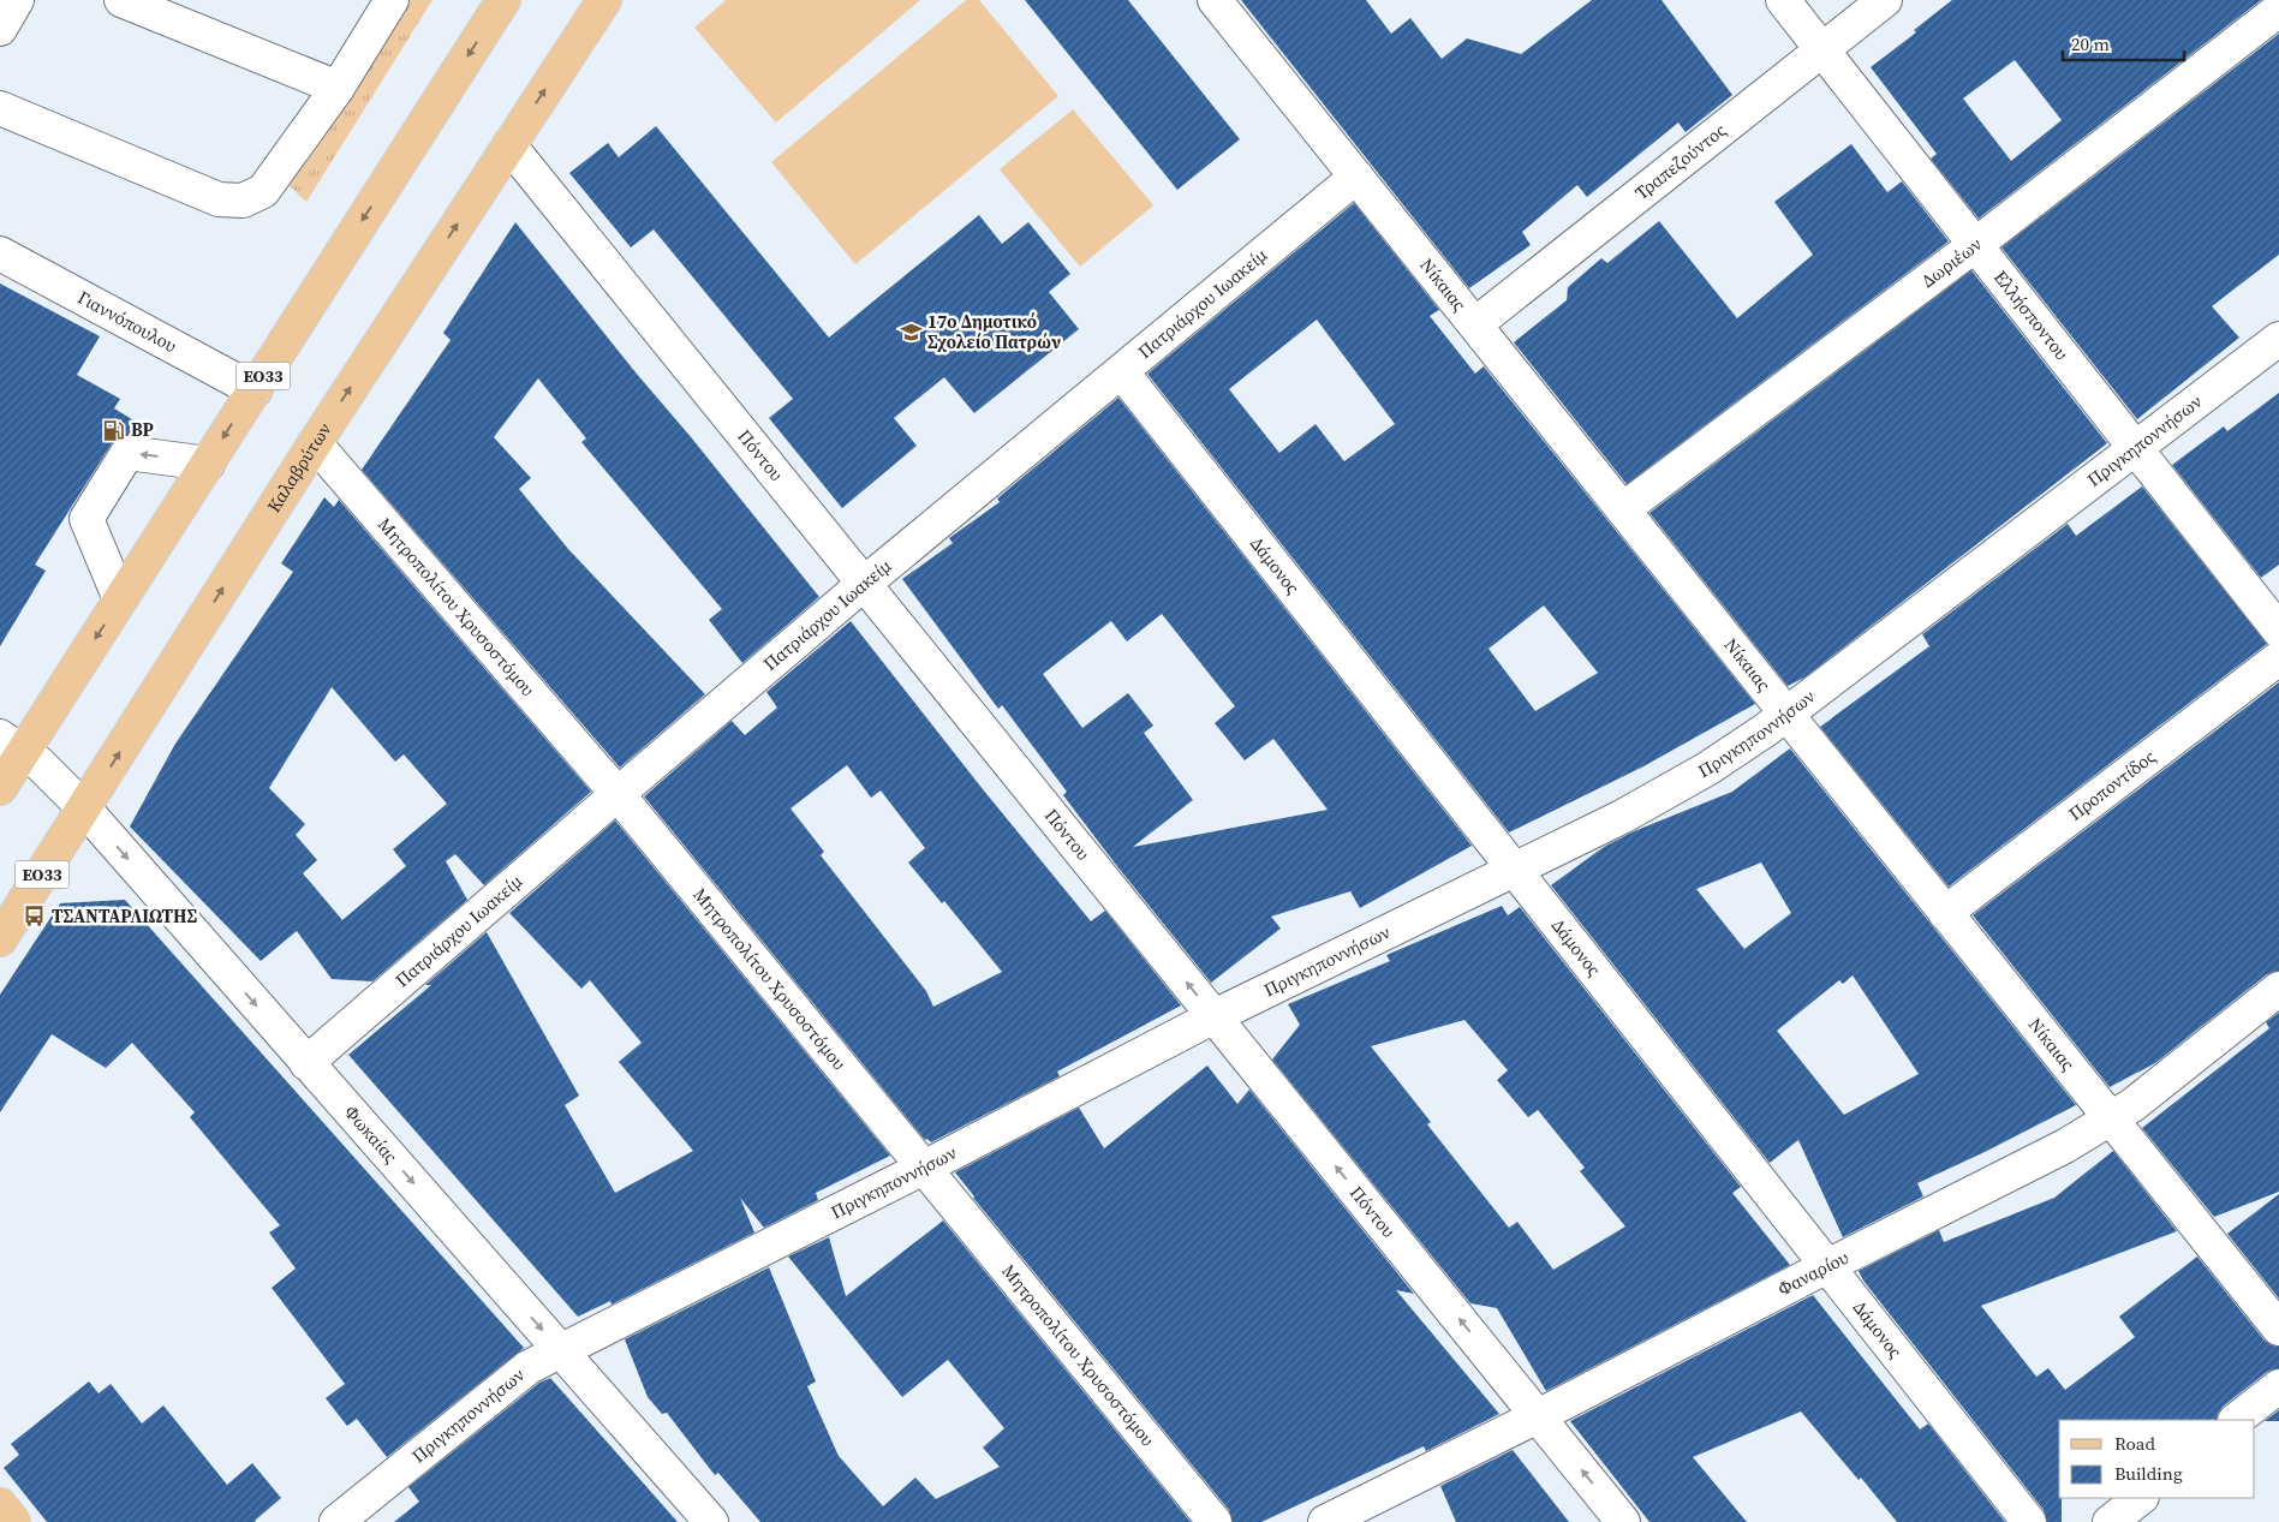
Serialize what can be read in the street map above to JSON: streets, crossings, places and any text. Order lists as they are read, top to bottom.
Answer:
{
  "streets": {
    "main road": ["ΕΟ33", "Καλαβρύτων"],
    "street": [
      "Τραπεζούντος",
      "Δωριέων",
      "Νίκαιας",
      "Πατριάρχου Ιωακείμ",
      "Ελλήσποντου",
      "Γιαννόπουλου",
      "Πριγκηποννήσων",
      "Πόντου",
      "Δάμονος",
      "Μητροπολίτου Χρυσοστόμου",
      "Προποντίδος",
      "Φωκαίας",
      "Φαναρίου"
    ]
  },
  "crossings": [
    ["Τραπεζούντος", "Νίκαιας"],
    ["Τραπεζούντος", "Ελλήσποντου"],
    ["Δωριέων", "Νίκαιας"],
    ["Δωριέων", "Ελλήσποντου"],
    ["Νίκαιας", "Πατριάρχου Ιωακείμ"],
    ["Νίκαιας", "Πριγκηποννήσων"],
    ["Νίκαιας", "Προποντίδος"],
    ["Νίκαιας", "Φαναρίου"],
    ["Πατριάρχου Ιωακείμ", "Πόντου"],
    ["Πατριάρχου Ιωακείμ", "Δάμονος"],
    ["Πατριάρχου Ιωακείμ", "Μητροπολίτου Χρυσοστόμου"],
    ["Πατριάρχου Ιωακείμ", "Φωκαίας"],
    ["Ελλήσποντου", "Πριγκηποννήσων"],
    ["Γιαννόπουλου", "ΕΟ33"],
    ["ΕΟ33", "Φωκαίας"],
    ["Πριγκηποννήσων", "Πόντου"],
    ["Πριγκηποννήσων", "Δάμονος"],
    ["Πριγκηποννήσων", "Μητροπολίτου Χρυσοστόμου"],
    ["Πριγκηποννήσων", "Φωκαίας"],
    ["Πόντου", "Καλαβρύτων"],
    ["Πόντου", "Φαναρίου"],
    ["Καλαβρύτων", "Μητροπολίτου Χρυσοστόμου"],
    ["Καλαβρύτων", "Φωκαίας"],
    ["Δάμονος", "Φαναρίου"]
  ],
  "one_way": ["Πόντου", "Φωκαίας"],
  "places": {
    "school or university": ["17ο Δημοτικό Σχολείο Πατρών"],
    "fuel station": ["BP"],
    "bus stop": ["ΤΣΑΝΤΑΡΛΙΩΤΗΣ"]
  },
  "legend": ["Road", "Building"],
  "scale_bar": "20 m"
}
